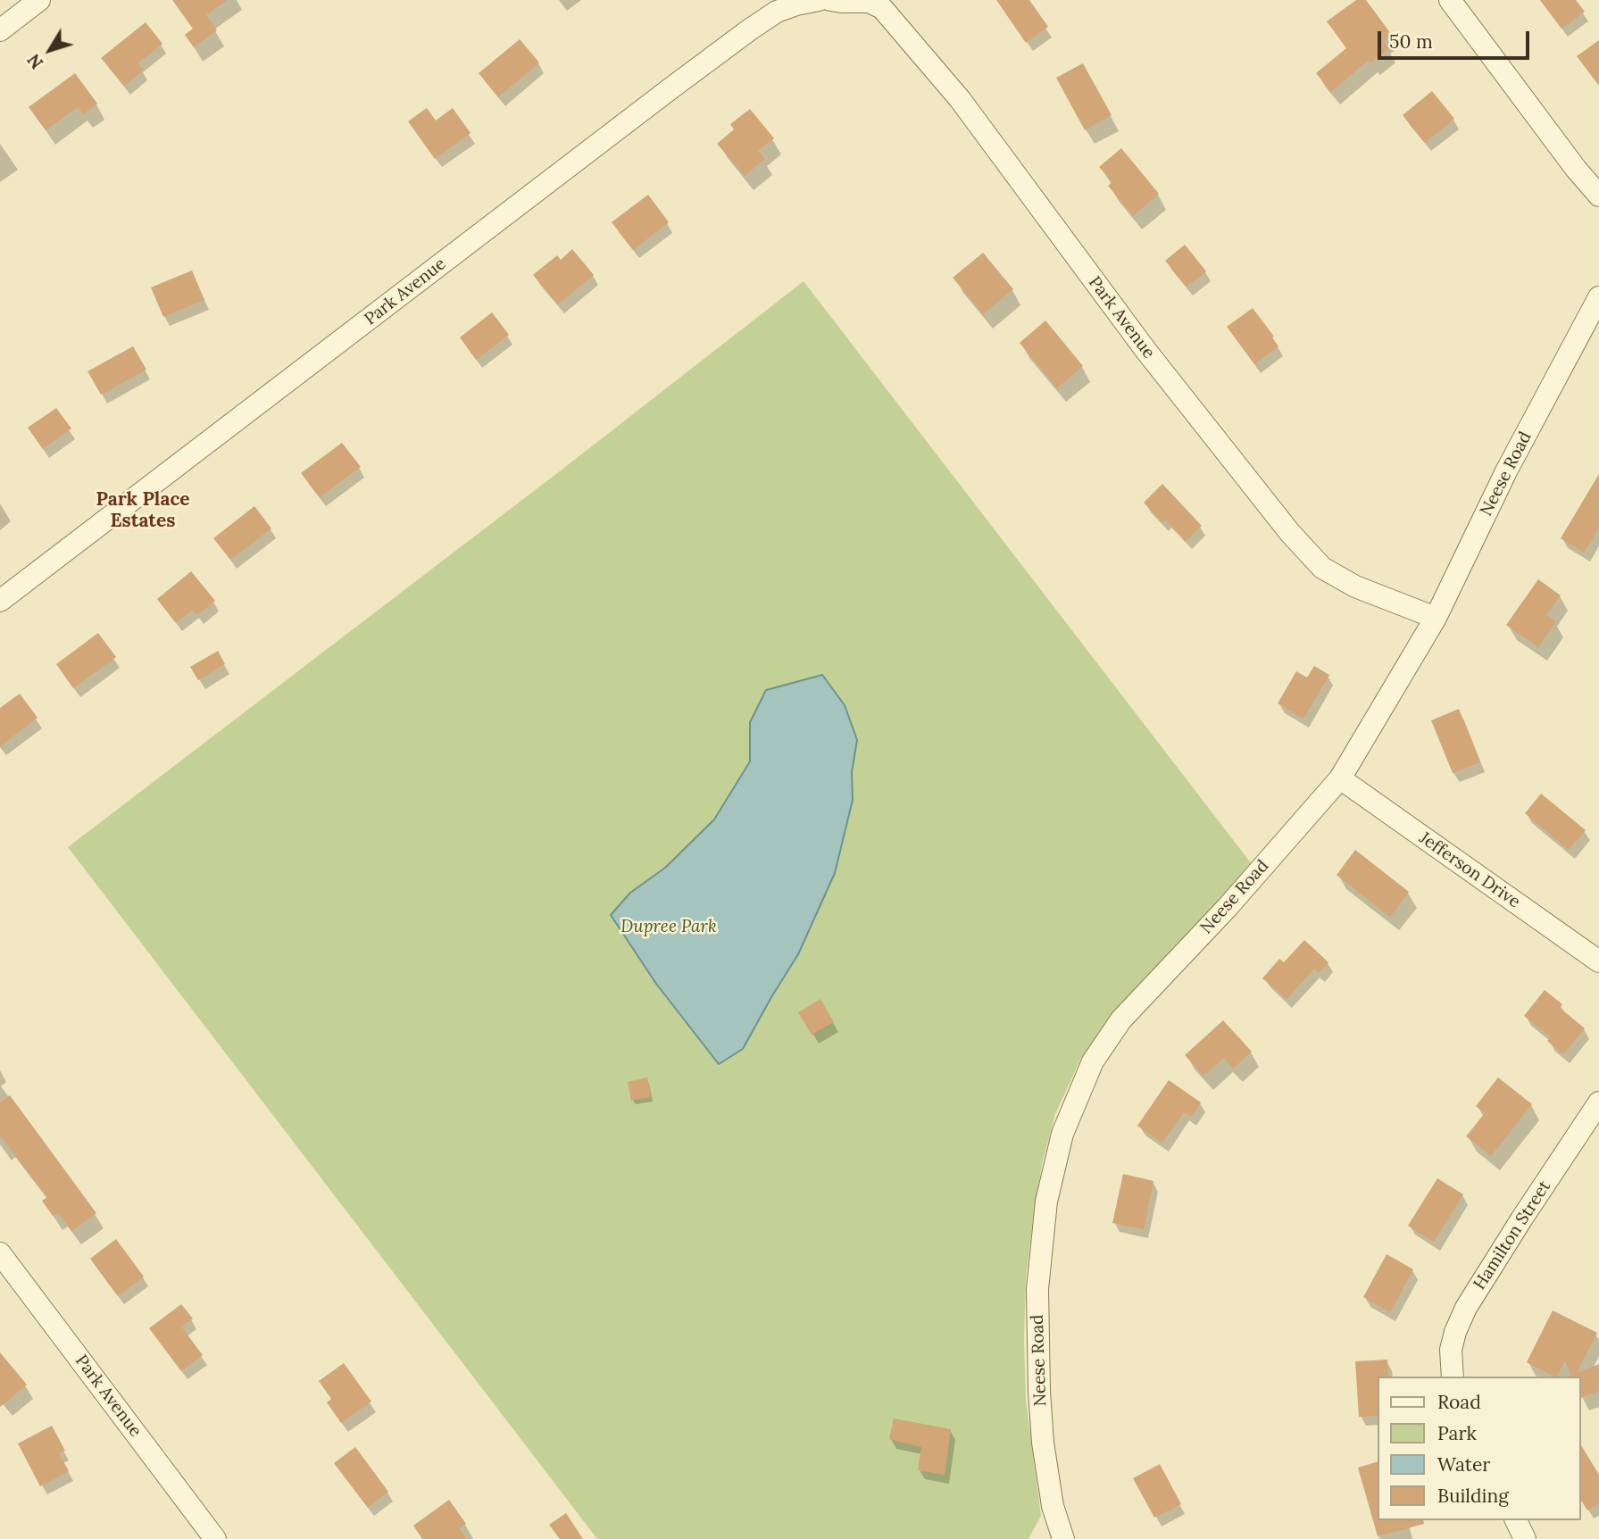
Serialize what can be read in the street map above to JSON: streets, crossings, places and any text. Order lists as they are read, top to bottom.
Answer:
{
  "streets": {
    "street": [
      "Park Avenue",
      "Neese Road",
      "Jefferson Drive",
      "Hamilton Street"
    ]
  },
  "crossings": [
    ["Park Avenue", "Neese Road"],
    ["Neese Road", "Jefferson Drive"]
  ],
  "districts": ["Park Place Estates"],
  "parks": ["Dupree Park"],
  "legend": [
    "Road",
    "Park",
    "Water",
    "Building"
  ],
  "scale_bar": "50 m",
  "north": "bottom left"
}
